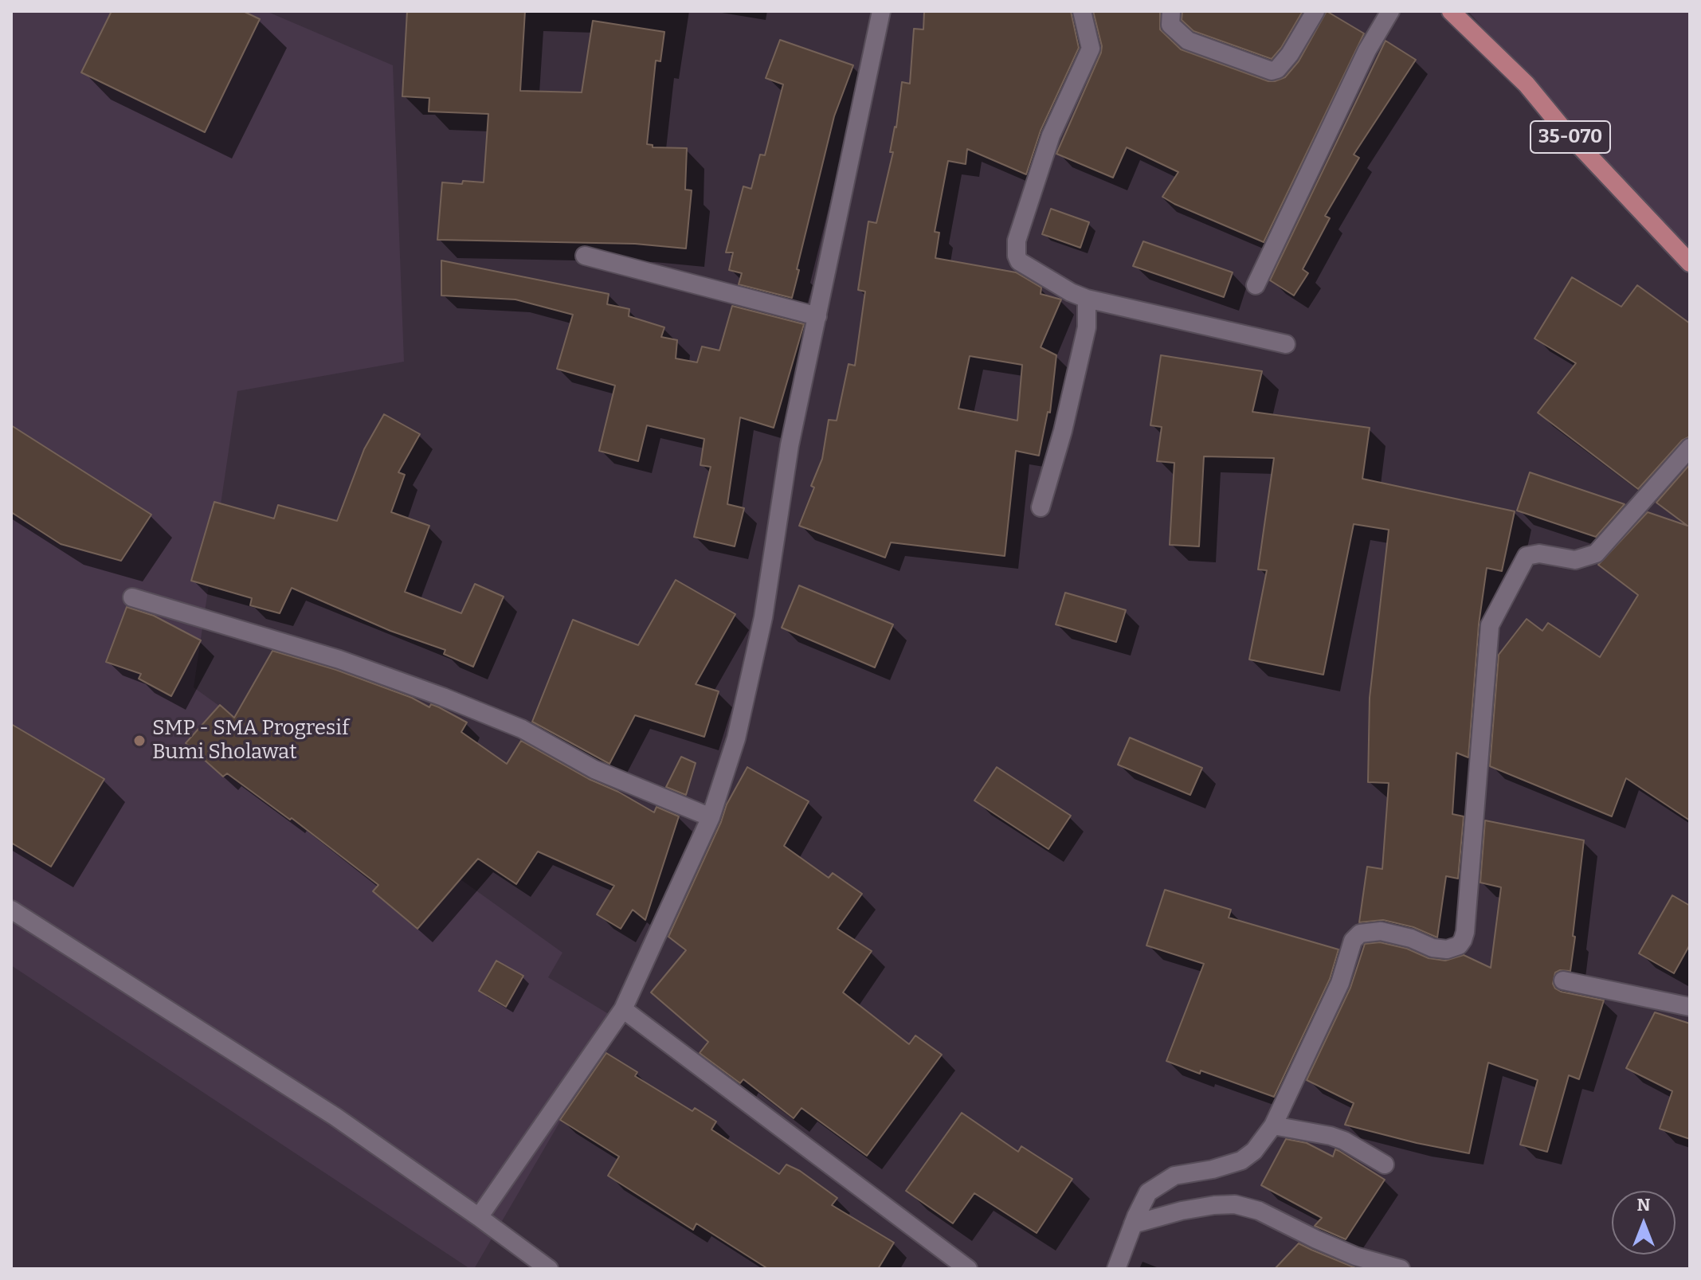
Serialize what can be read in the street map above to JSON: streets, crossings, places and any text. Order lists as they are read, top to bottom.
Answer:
{
  "streets": {
    "main road": ["35-070"]
  },
  "places": ["SMP - SMA Progresif Bumi Sholawat"],
  "north": "top"
}
